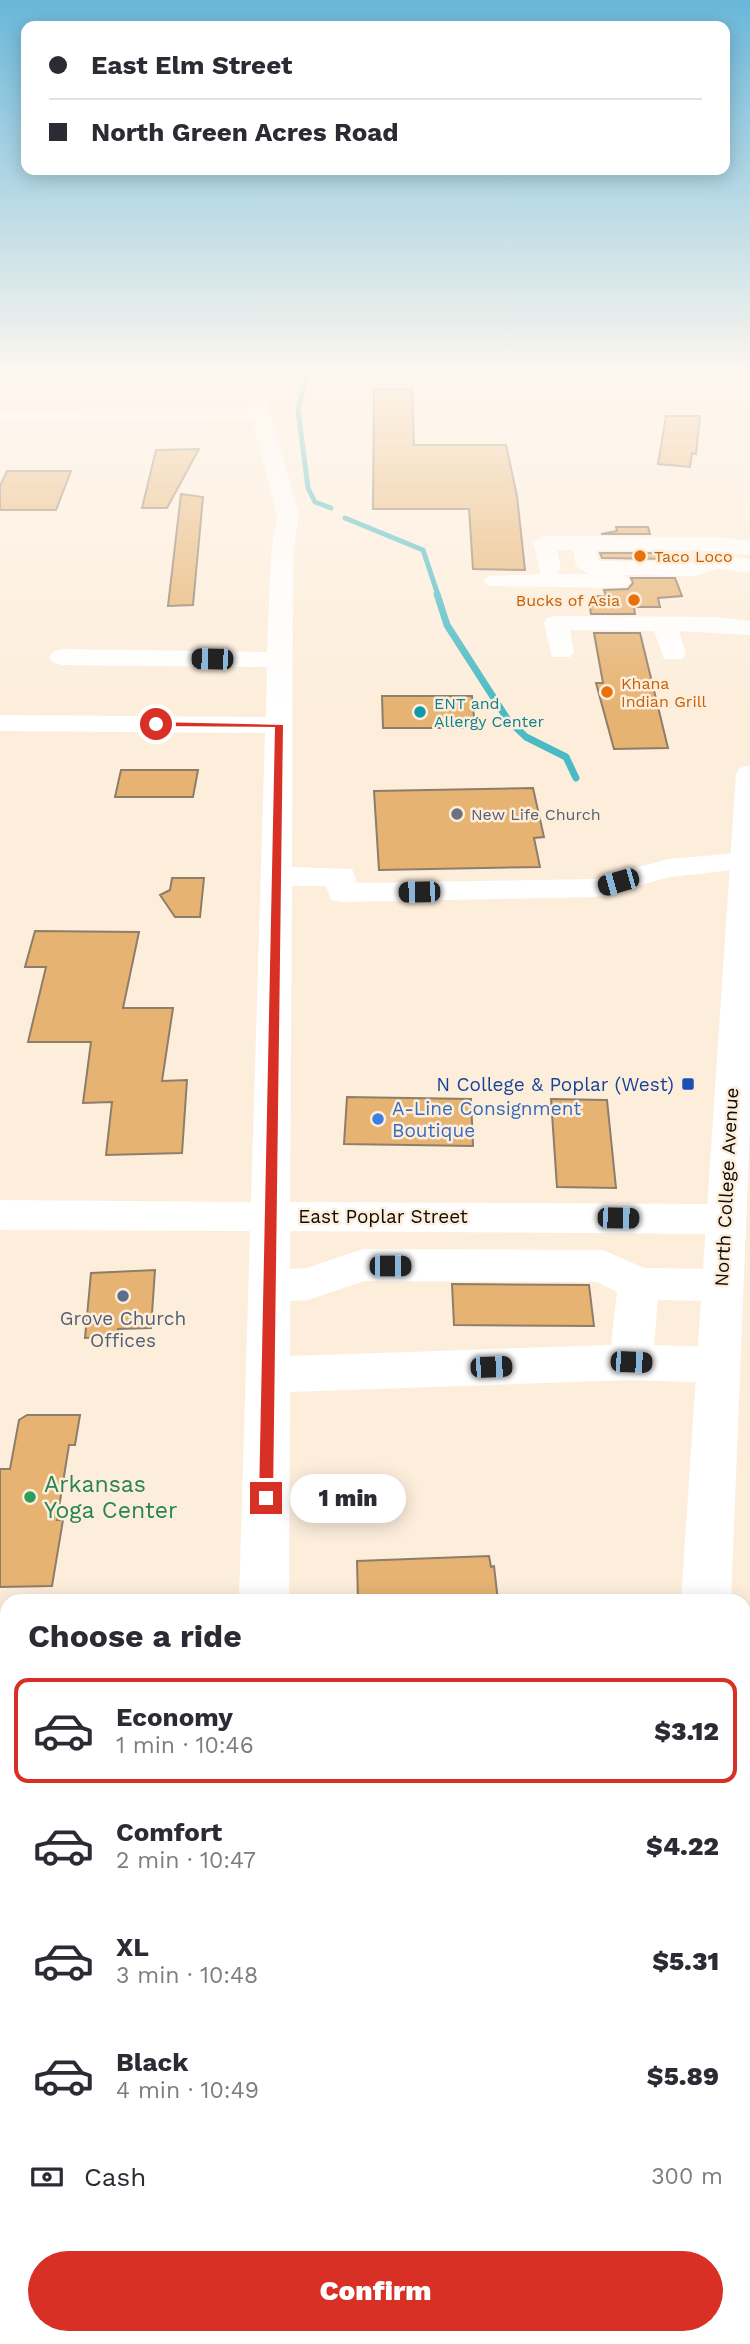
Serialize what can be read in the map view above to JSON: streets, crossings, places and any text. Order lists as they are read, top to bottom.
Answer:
{
  "streets": {
    "street": ["North College Avenue", "East Poplar Street"]
  },
  "crossings": [
    ["North College Avenue", "East Poplar Street"]
  ],
  "places": {
    "other": [
      "Taco Loco",
      "Bucks of Asia",
      "Khana Indian Grill",
      "ENT and Allergy Center",
      "New Life Church",
      "A-Line Consignment Boutique",
      "Grove Church Offices",
      "Arkansas Yoga Center"
    ],
    "transit": ["N College & Poplar (West)"]
  },
  "page": {
    "banner": ["East Elm Street", "North Green Acres Road"],
    "bubble": "1 min",
    "heading": "Choose a ride",
    "list": [
      {
        "name": "Economy",
        "note": "1 min · 10:46",
        "value": "$3.12"
      },
      {
        "name": "Comfort",
        "note": "2 min · 10:47",
        "value": "$4.22"
      },
      {
        "name": "XL",
        "note": "3 min · 10:48",
        "value": "$5.31"
      },
      {
        "name": "Black",
        "note": "4 min · 10:49",
        "value": "$5.89"
      }
    ],
    "pay": ["Cash", "300 m"],
    "buttons": "Confirm"
  }
}
